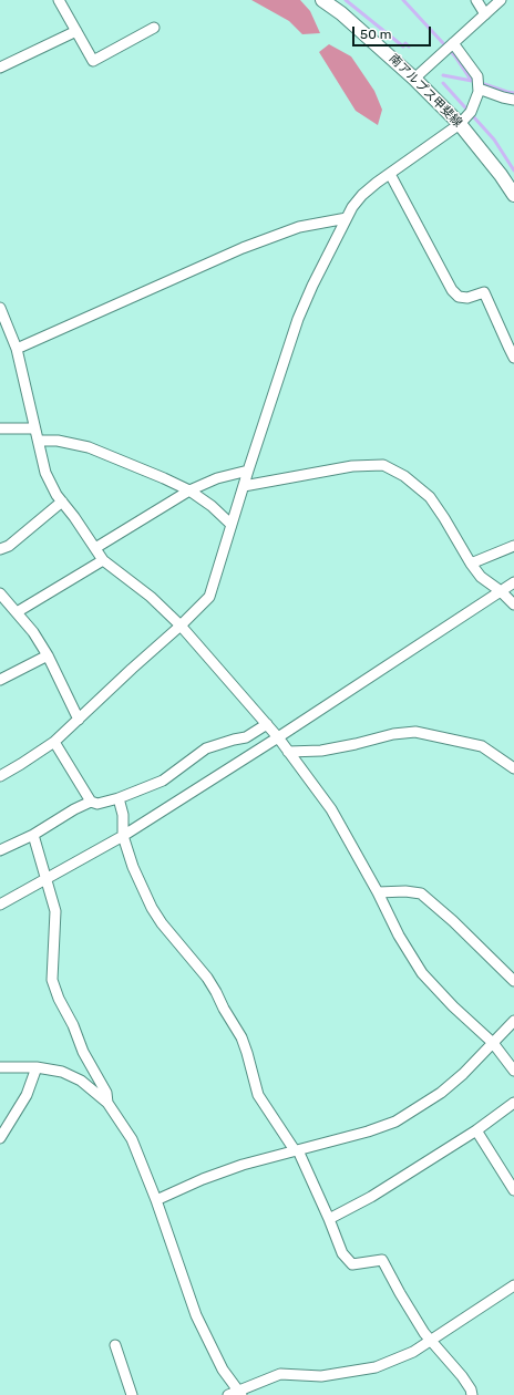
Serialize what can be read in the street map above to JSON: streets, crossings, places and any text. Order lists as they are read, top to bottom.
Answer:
{
  "streets": {
    "main road": ["南アルプス甲斐線"]
  },
  "scale_bar": "50 m"
}
